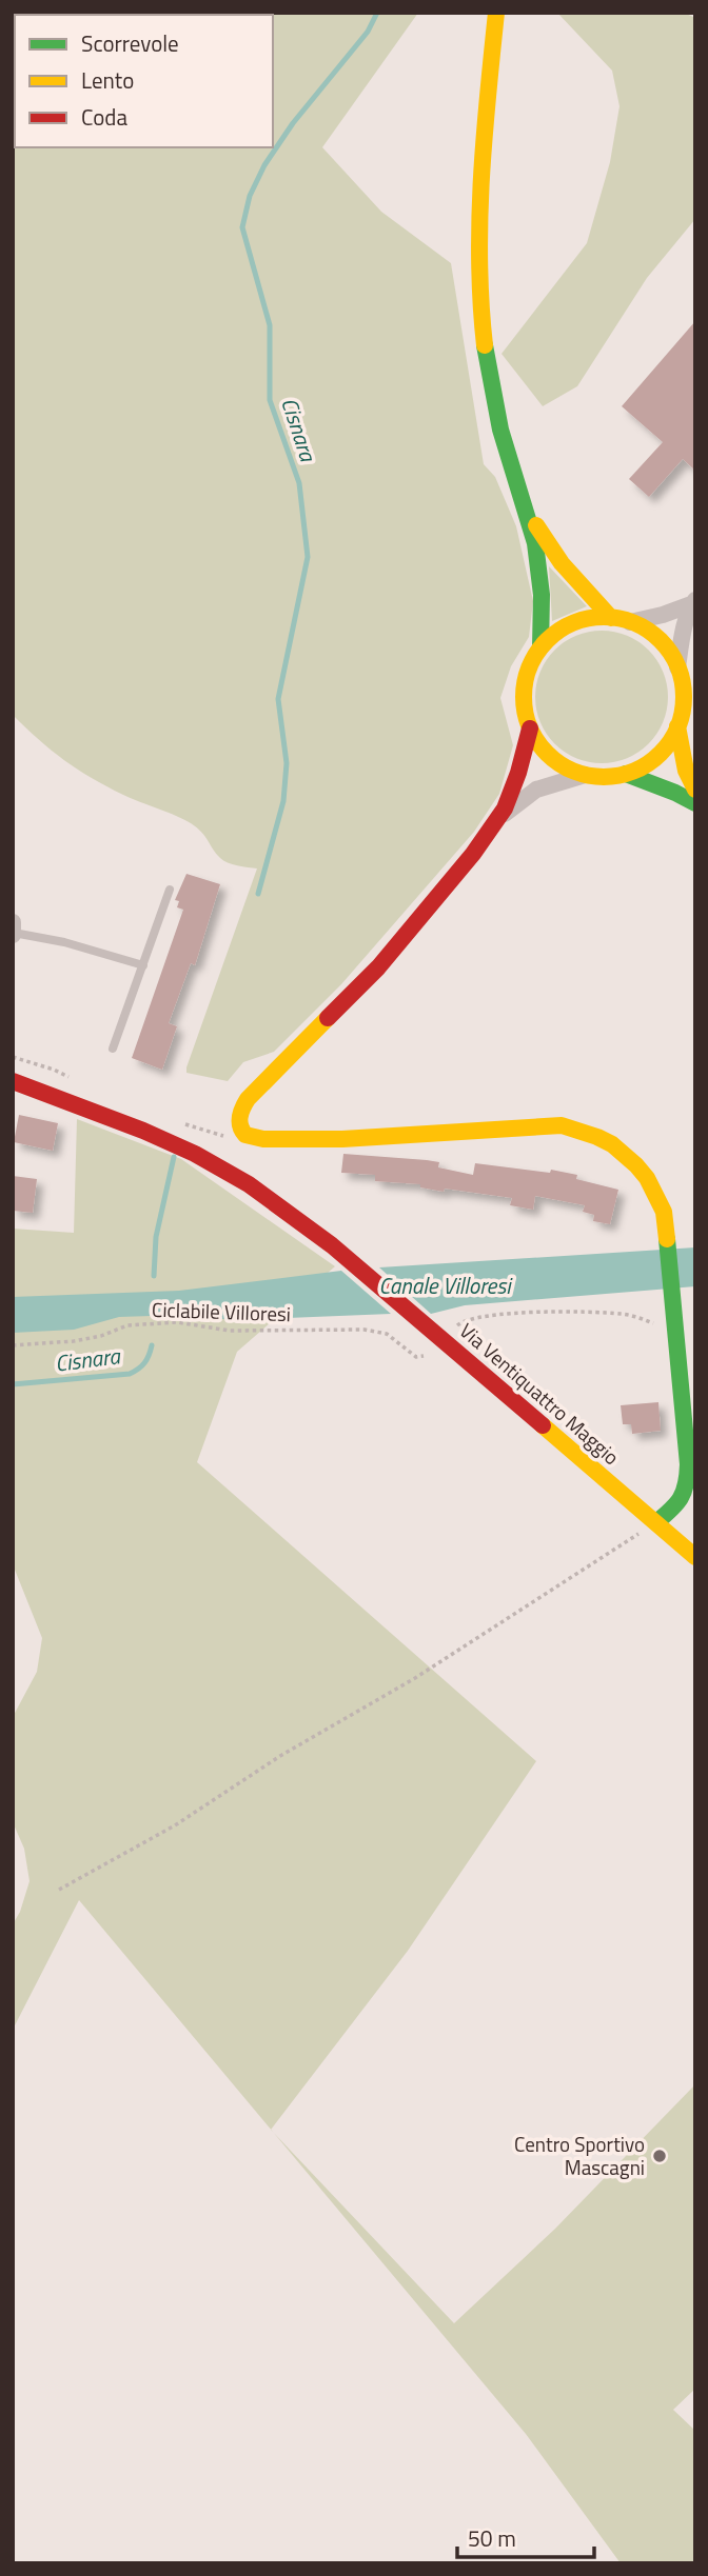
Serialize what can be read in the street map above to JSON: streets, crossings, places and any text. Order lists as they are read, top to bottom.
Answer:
{
  "streets": {
    "street": ["Via Ventiquattro Maggio"],
    "path": ["Ciclabile Villoresi"]
  },
  "water": ["Cisnara", "Canale Villoresi"],
  "places": ["Centro Sportivo Mascagni"],
  "legend": ["Scorrevole", "Lento", "Coda"],
  "scale_bar": "50 m"
}
